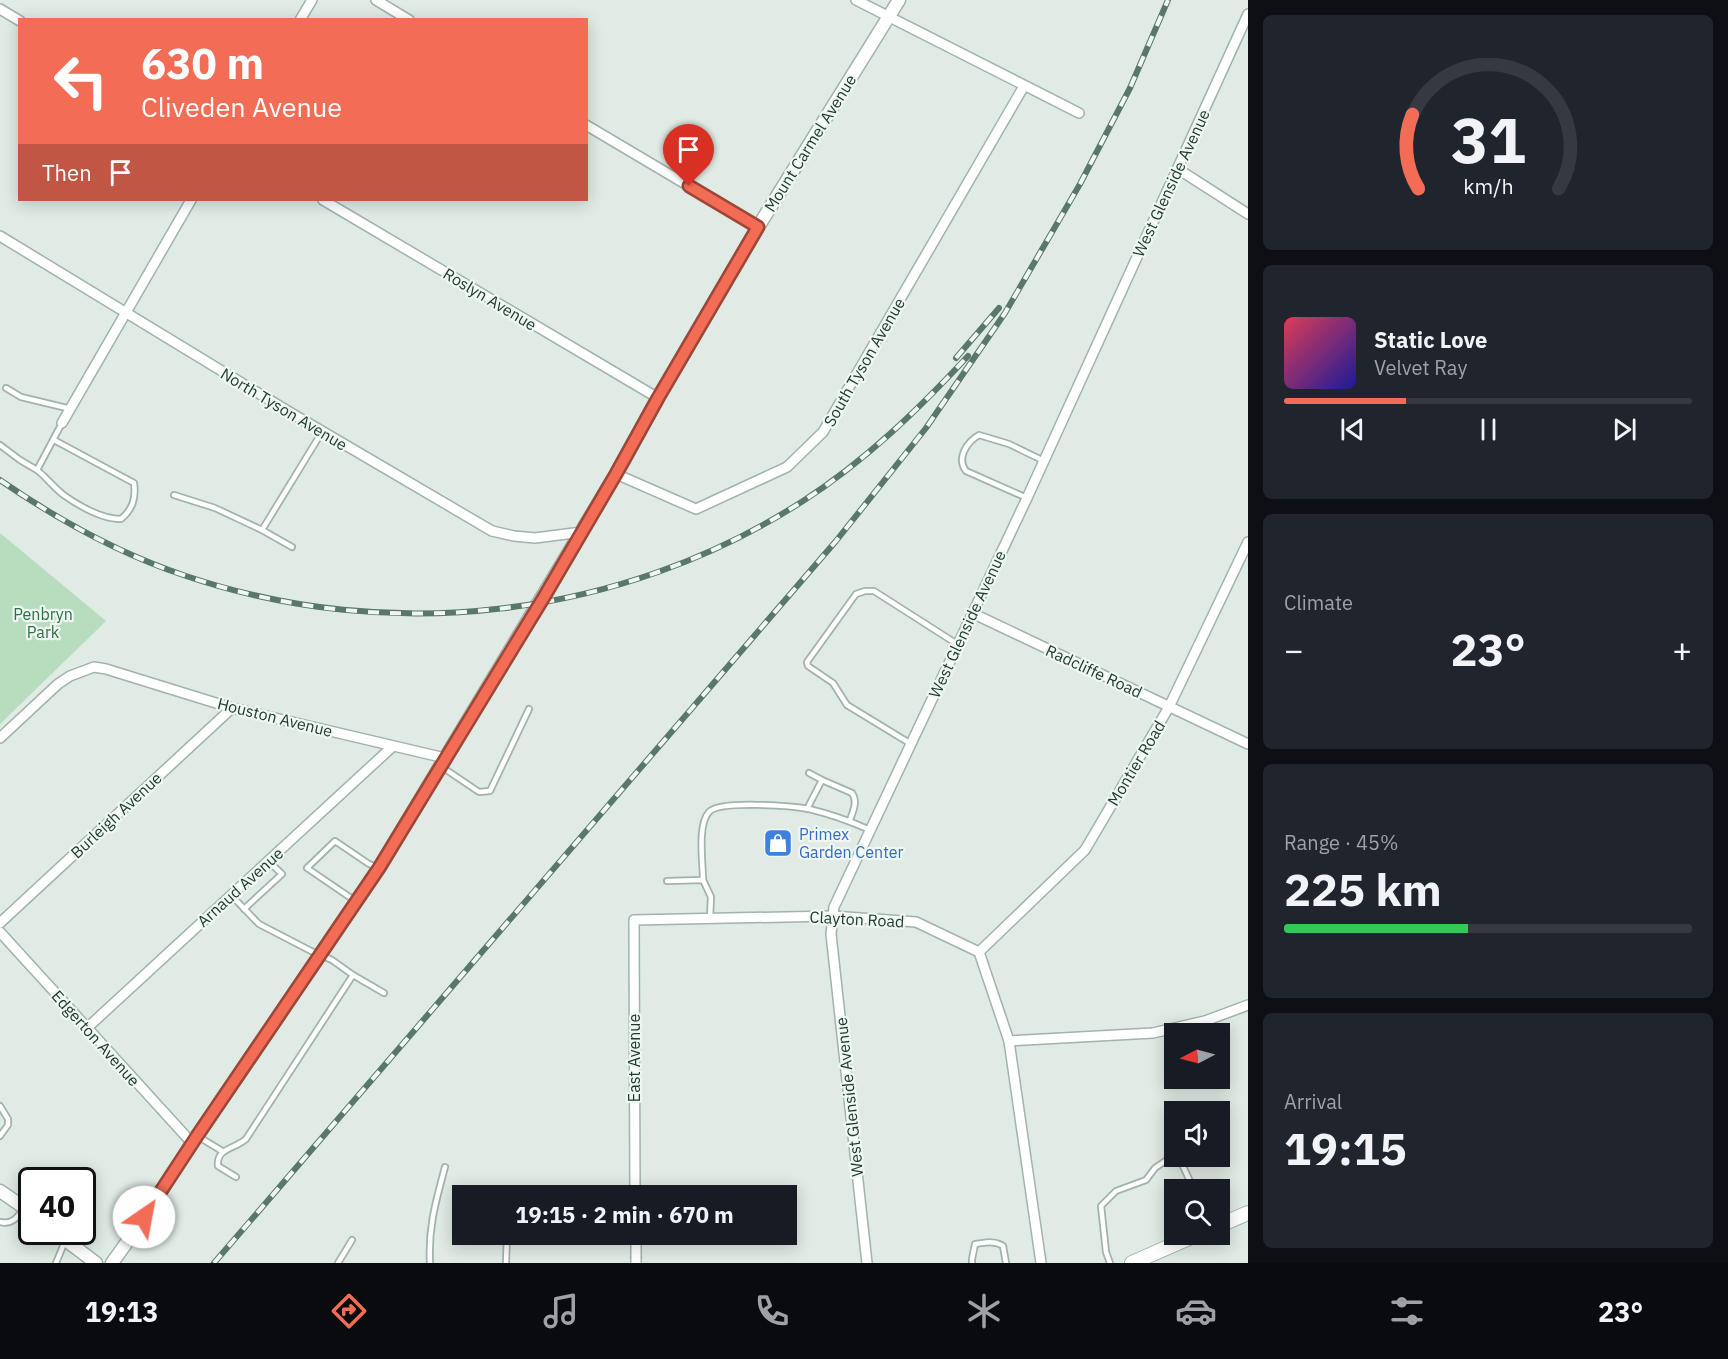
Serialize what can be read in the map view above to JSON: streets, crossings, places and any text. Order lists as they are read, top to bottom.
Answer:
{
  "streets": {
    "street": [
      "Mount Carmel Avenue",
      "West Glenside Avenue",
      "Roslyn Avenue",
      "South Tyson Avenue",
      "North Tyson Avenue",
      "Radcliffe Road",
      "Houston Avenue",
      "Montier Road",
      "Burleigh Avenue",
      "Arnaud Avenue",
      "Clayton Road",
      "Edgerton Avenue",
      "East Avenue"
    ]
  },
  "crossings": [
    ["Mount Carmel Avenue", "Roslyn Avenue"],
    ["Mount Carmel Avenue", "South Tyson Avenue"],
    ["Mount Carmel Avenue", "North Tyson Avenue"],
    ["Mount Carmel Avenue", "Houston Avenue"],
    ["Mount Carmel Avenue", "Edgerton Avenue"],
    ["West Glenside Avenue", "Radcliffe Road"],
    ["West Glenside Avenue", "Clayton Road"],
    ["Radcliffe Road", "Montier Road"],
    ["Houston Avenue", "Burleigh Avenue"],
    ["Houston Avenue", "Arnaud Avenue"],
    ["Montier Road", "Clayton Road"],
    ["Arnaud Avenue", "Edgerton Avenue"],
    ["Clayton Road", "East Avenue"]
  ],
  "parks": ["Penbryn Park"],
  "places": {
    "shop": ["Primex Garden Center"]
  },
  "north": "left",
  "page": {
    "turn": ["630 m", "Cliveden Avenue"],
    "then": "Then",
    "song": ["Static Love", "Velvet Ray"],
    "tile": [
      "Climate",
      ["Range · 45%", "225 km"],
      ["Arrival", "19:15"]
    ],
    "heat": ["−", "23°", "+"],
    "limit": "40",
    "trip": "19:15 · 2 min · 670 m",
    "tabs": ["19:13", "23°"],
    "gauge": ["31", "km/h"]
  }
}
